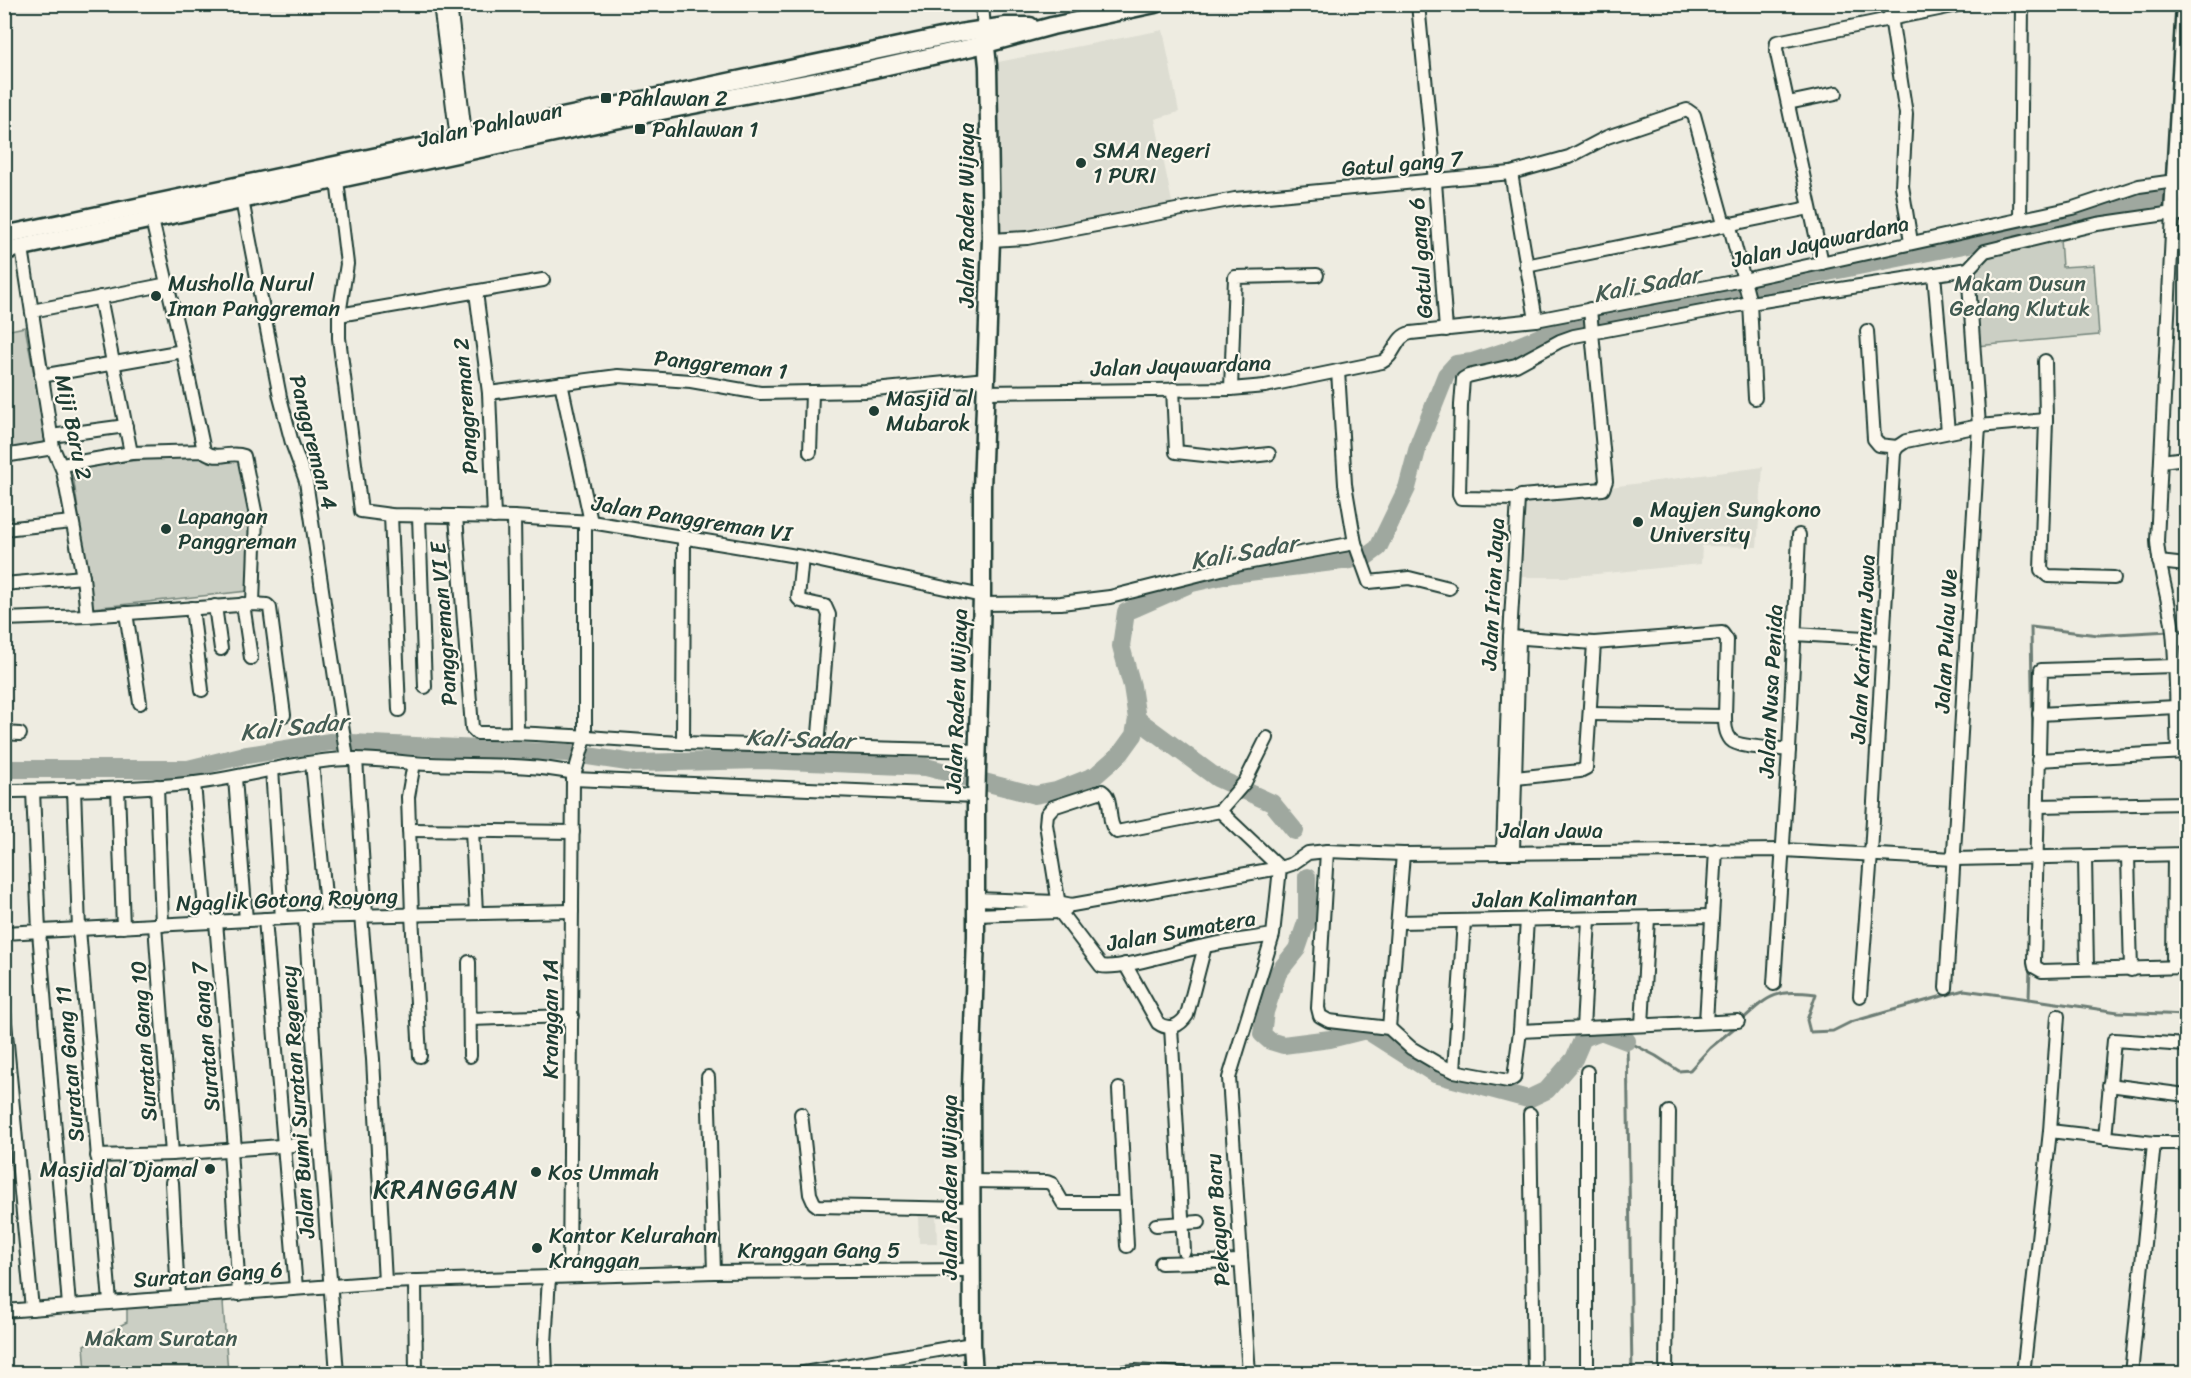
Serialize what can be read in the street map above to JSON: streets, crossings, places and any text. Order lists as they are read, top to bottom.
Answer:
{
  "streets": {
    "main road": ["Jalan Pahlawan", "Jalan Raden Wijaya"],
    "street": [
      "Gatul gang 7",
      "Jalan Jayawardana",
      "Gatul gang 6",
      "Panggreman 1",
      "Panggreman 2",
      "Miji Baru 2",
      "Panggreman 4",
      "Jalan Panggreman VI",
      "Jalan Irian Jaya",
      "Panggreman VI E",
      "Jalan Pulau We",
      "Jalan Karimun Jawa",
      "Jalan Nusa Penida",
      "Jalan Jawa",
      "Jalan Kalimantan",
      "Ngaglik Gotong Royong",
      "Jalan Sumatera",
      "Kranggan 1A",
      "Suratan Gang 7",
      "Suratan Gang 10",
      "Suratan Gang 11",
      "Jalan Bumi Suratan Regency",
      "Pekayon Baru",
      "Kranggan Gang 5",
      "Suratan Gang 6"
    ]
  },
  "crossings": [
    ["Jalan Pahlawan", "Jalan Raden Wijaya"],
    ["Jalan Pahlawan", "Miji Baru 2"],
    ["Jalan Pahlawan", "Panggreman 4"],
    ["Gatul gang 7", "Jalan Raden Wijaya"],
    ["Gatul gang 7", "Gatul gang 6"],
    ["Jalan Raden Wijaya", "Jalan Jayawardana"],
    ["Jalan Raden Wijaya", "Panggreman 1"],
    ["Jalan Raden Wijaya", "Jalan Panggreman VI"],
    ["Jalan Raden Wijaya", "Jalan Jawa"],
    ["Jalan Raden Wijaya", "Kranggan Gang 5"],
    ["Jalan Jayawardana", "Gatul gang 6"],
    ["Jalan Jayawardana", "Panggreman 1"],
    ["Jalan Jayawardana", "Jalan Irian Jaya"],
    ["Panggreman 1", "Panggreman 2"],
    ["Panggreman 1", "Kranggan 1A"],
    ["Panggreman 2", "Jalan Panggreman VI"],
    ["Panggreman 4", "Ngaglik Gotong Royong"],
    ["Panggreman 4", "Suratan Gang 6"],
    ["Jalan Panggreman VI", "Panggreman VI E"],
    ["Jalan Panggreman VI", "Kranggan 1A"],
    ["Jalan Irian Jaya", "Jalan Jawa"],
    ["Jalan Pulau We", "Jalan Jawa"],
    ["Jalan Karimun Jawa", "Jalan Jawa"],
    ["Jalan Nusa Penida", "Jalan Jawa"],
    ["Jalan Jawa", "Jalan Sumatera"],
    ["Jalan Jawa", "Pekayon Baru"],
    ["Ngaglik Gotong Royong", "Kranggan 1A"],
    ["Ngaglik Gotong Royong", "Suratan Gang 7"],
    ["Ngaglik Gotong Royong", "Suratan Gang 10"],
    ["Ngaglik Gotong Royong", "Suratan Gang 11"],
    ["Ngaglik Gotong Royong", "Jalan Bumi Suratan Regency"],
    ["Jalan Sumatera", "Pekayon Baru"],
    ["Kranggan 1A", "Kranggan Gang 5"],
    ["Suratan Gang 7", "Suratan Gang 6"],
    ["Suratan Gang 11", "Suratan Gang 6"],
    ["Jalan Bumi Suratan Regency", "Suratan Gang 6"],
    ["Kranggan Gang 5", "Suratan Gang 6"]
  ],
  "districts": ["KRANGGAN"],
  "water": ["Kali Sadar"],
  "parks": ["Makam Dusun Gedang Klutuk", "Makam Suratan"],
  "places": {
    "transit": ["Pahlawan 2", "Pahlawan 1"],
    "other": [
      "SMA Negeri 1 PURI",
      "Musholla Nurul Iman Panggreman",
      "Masjid al Mubarok",
      "Mayjen Sungkono University",
      "Lapangan Panggreman",
      "Masjid al Djamal",
      "Kos Ummah",
      "Kantor Kelurahan Kranggan"
    ]
  }
}
